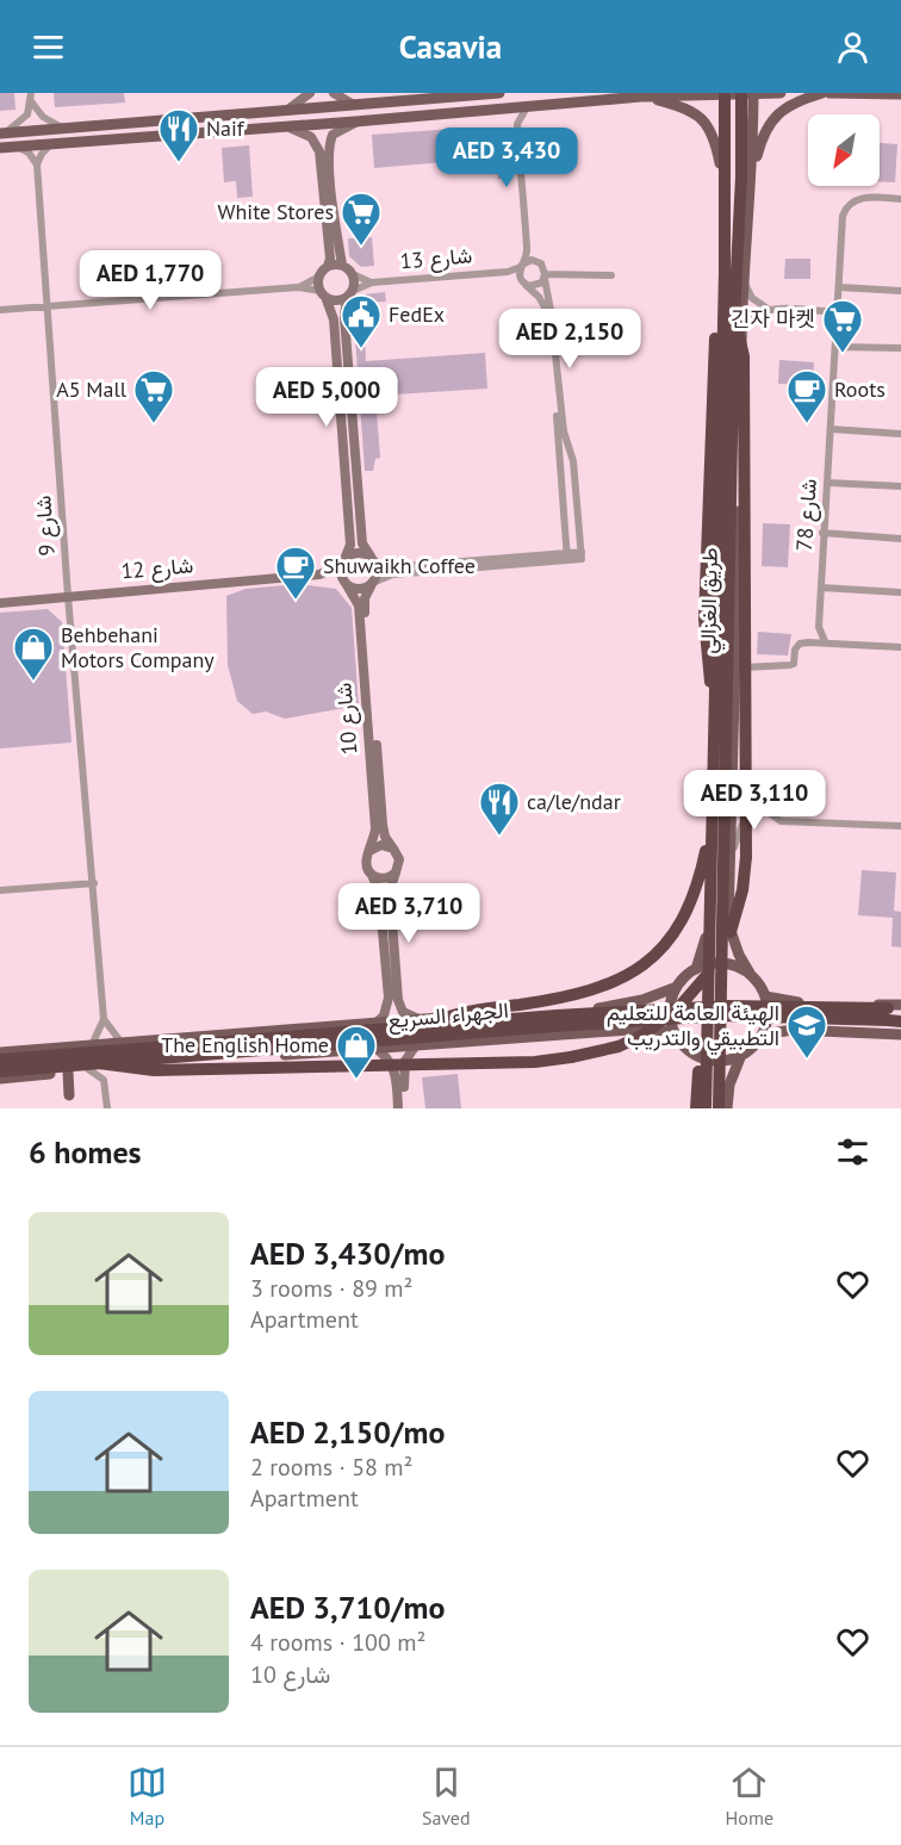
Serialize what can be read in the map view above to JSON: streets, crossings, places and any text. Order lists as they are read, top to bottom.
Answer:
{
  "streets": {
    "highway": ["طريق الغزالي", "الجهراء السريع"],
    "street": [
      "شارع 13",
      "شارع 78",
      "شارع 9",
      "شارع 12",
      "شارع 10"
    ]
  },
  "crossings": [
    ["شارع 9", "شارع 12"],
    ["شارع 12", "شارع 10"],
    ["طريق الغزالي", "الجهراء السريع"]
  ],
  "places": {
    "restaurant": ["Naif", "ca/le/ndar"],
    "supermarket": ["White Stores", "긴자 마켓", "A5 Mall"],
    "public building": ["FedEx"],
    "cafe": ["Roots", "Shuwaikh Coffee"],
    "shop": ["Behbehani Motors Company", "The English Home"],
    "school or university": ["الهيئة العامة للتعليم التطبيقي والتدريب"]
  },
  "north": "bottom left",
  "page": {
    "header": "Casavia",
    "price": [
      "AED 3,430",
      "AED 1,770",
      "AED 2,150",
      "AED 5,000",
      "AED 3,110",
      "AED 3,710"
    ],
    "heading": "6 homes",
    "list": [
      {
        "name": "AED 3,430/mo",
        "note": "3 rooms · 89 m² · Apartment"
      },
      {
        "name": "AED 2,150/mo",
        "note": "2 rooms · 58 m² · Apartment"
      },
      {
        "name": "AED 3,710/mo",
        "note": "4 rooms · 100 m² · شارع 10"
      }
    ],
    "tabs": ["Map", "Saved", "Home"]
  }
}
